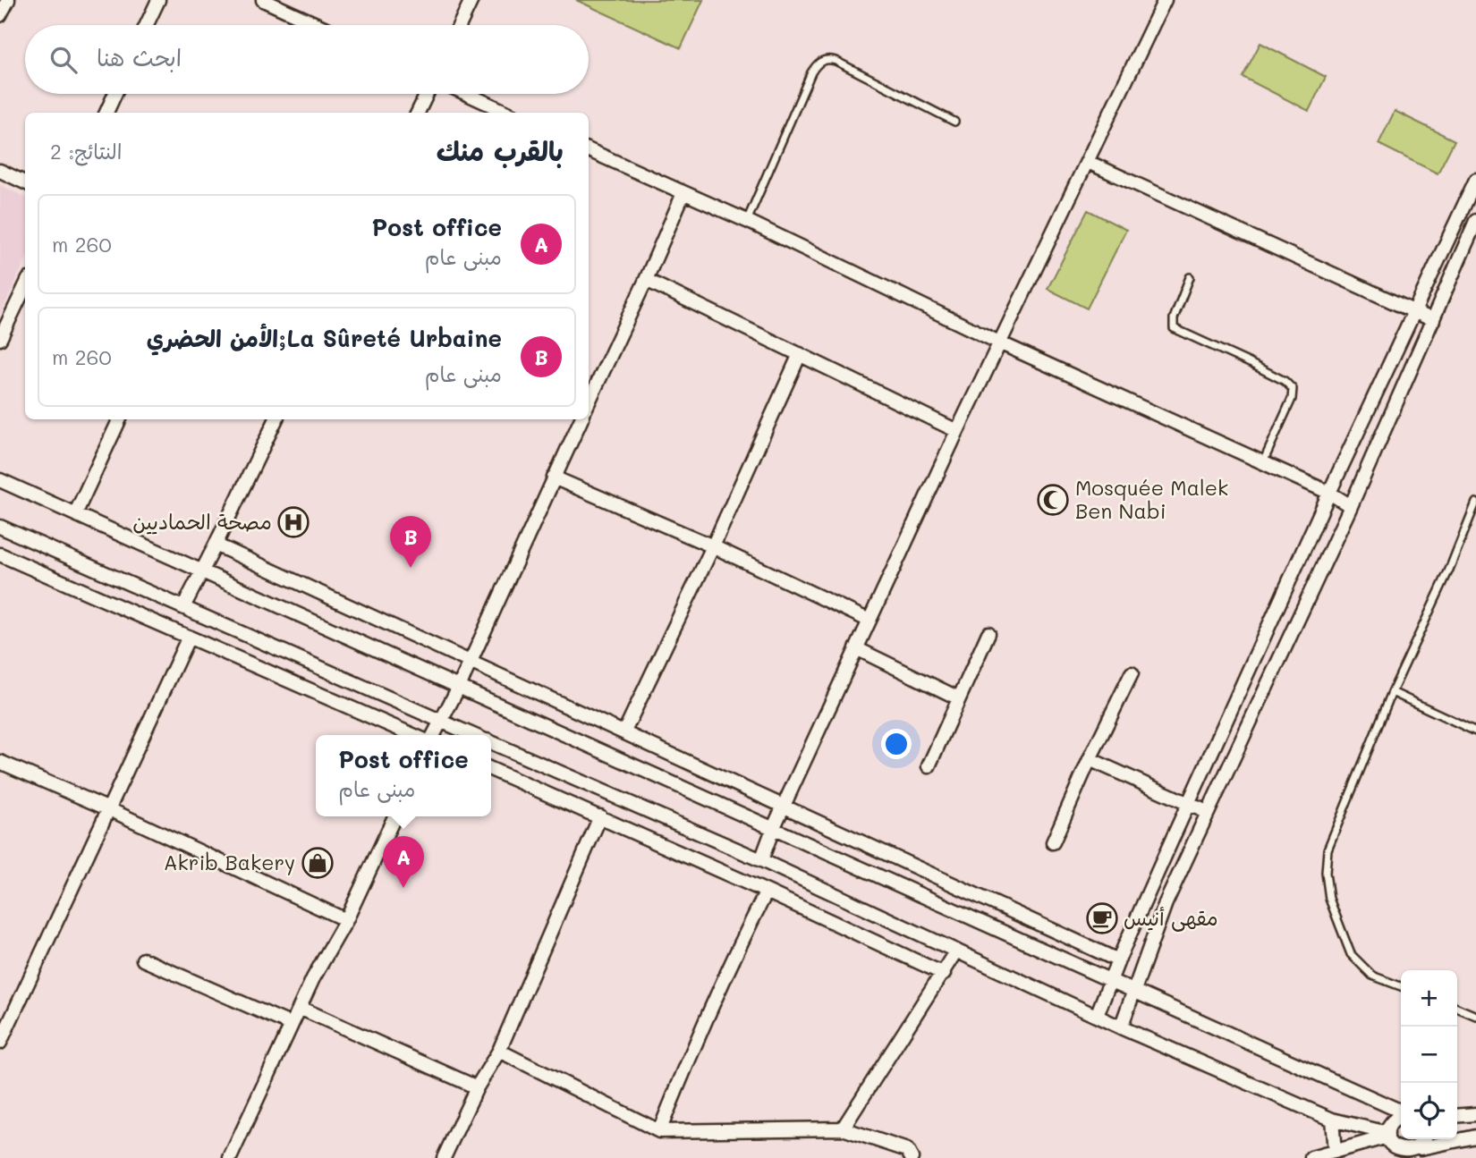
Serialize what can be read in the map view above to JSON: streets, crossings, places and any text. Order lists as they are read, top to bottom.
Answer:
{
  "places": {
    "mosque": ["Mosquée Malek Ben Nabi"],
    "hospital": ["مصحة الحماديين"],
    "shop": ["Akrib Bakery"],
    "cafe": ["مقهى أنيس"]
  },
  "page": {
    "search": "ابحث هنا",
    "heading": ["بالقرب منك", "النتائج: 2"],
    "list": [
      {
        "mark": "A",
        "name": "Post office",
        "note": "مبنى عام",
        "value": "260 m"
      },
      {
        "mark": "B",
        "name": "La Sûreté Urbaine;الأمن الحضري",
        "note": "مبنى عام",
        "value": "260 m"
      }
    ],
    "pins": ["B", "A"],
    "popup": ["Post office", "مبنى عام"],
    "map_buttons": ["+", "−"]
  }
}
